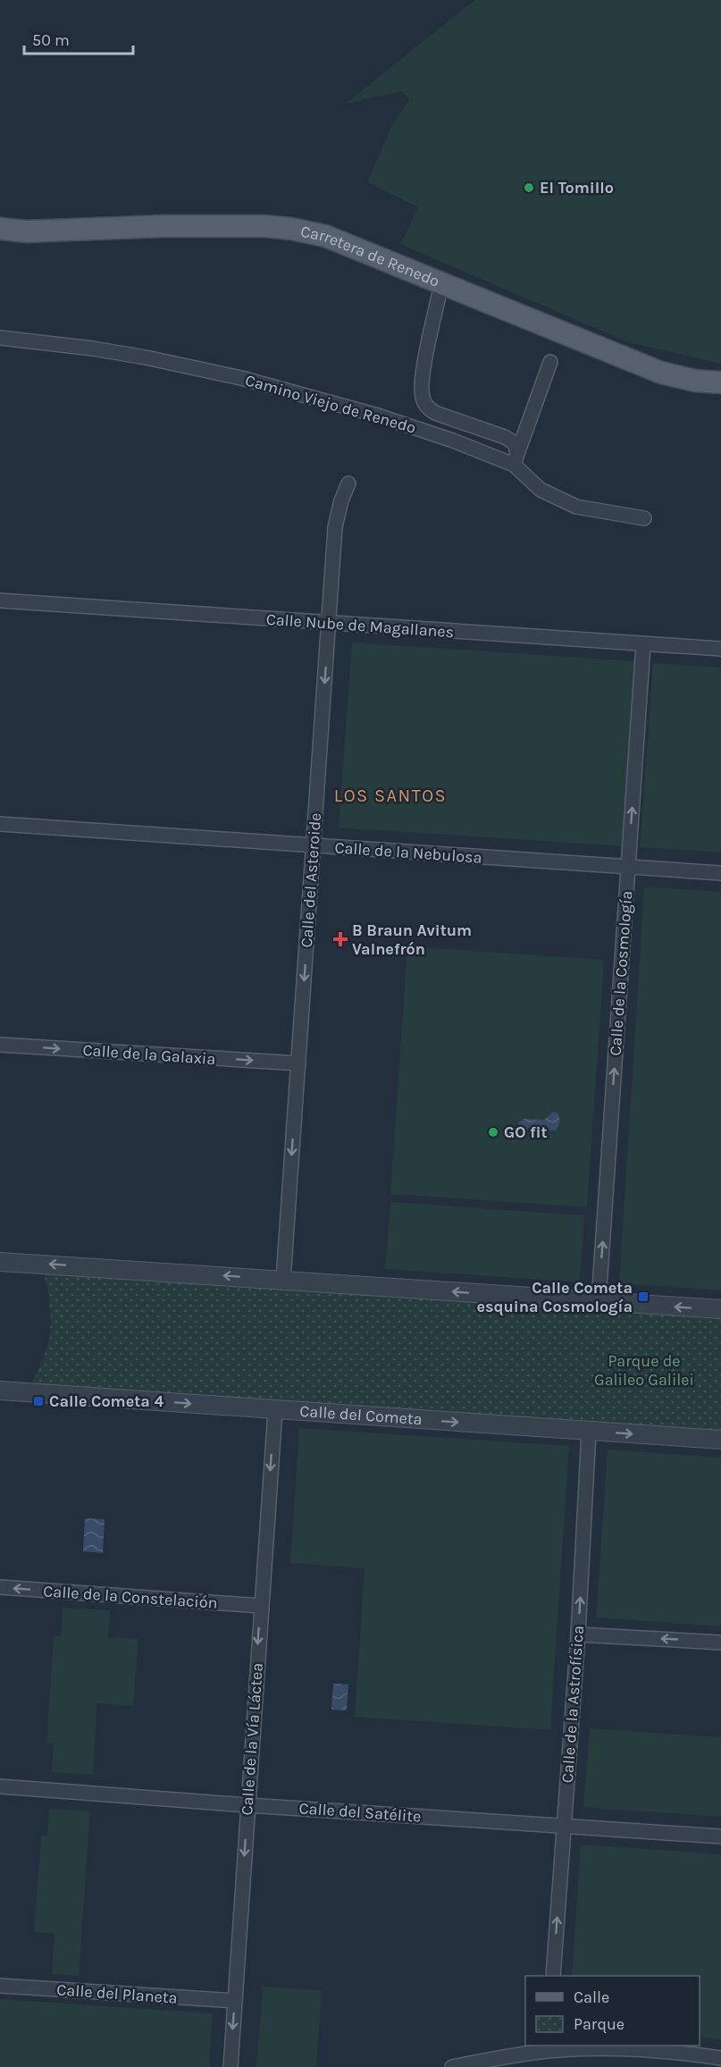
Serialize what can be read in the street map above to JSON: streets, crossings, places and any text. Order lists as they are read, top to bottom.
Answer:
{
  "streets": {
    "main road": ["Carretera de Renedo"],
    "street": [
      "Camino Viejo de Renedo",
      "Calle Nube de Magallanes",
      "Calle de la Nebulosa",
      "Calle del Asteroide",
      "Calle de la Cosmología",
      "Calle de la Galaxia",
      "Calle del Cometa",
      "Calle de la Constelación",
      "Calle de la Astrofísica",
      "Calle de la Vía Láctea",
      "Calle del Satélite",
      "Calle del Planeta"
    ]
  },
  "crossings": [
    ["Calle Nube de Magallanes", "Calle del Asteroide"],
    ["Calle Nube de Magallanes", "Calle de la Cosmología"],
    ["Calle de la Nebulosa", "Calle del Asteroide"],
    ["Calle de la Nebulosa", "Calle de la Cosmología"],
    ["Calle del Asteroide", "Calle de la Galaxia"],
    ["Calle del Cometa", "Calle de la Astrofísica"],
    ["Calle del Cometa", "Calle de la Vía Láctea"],
    ["Calle de la Constelación", "Calle de la Vía Láctea"],
    ["Calle de la Astrofísica", "Calle del Satélite"],
    ["Calle de la Vía Láctea", "Calle del Satélite"],
    ["Calle de la Vía Láctea", "Calle del Planeta"]
  ],
  "one_way": [
    "Calle del Asteroide",
    "Calle de la Cosmología",
    "Calle de la Galaxia",
    "Calle de la Constelación",
    "Calle de la Astrofísica",
    "Calle de la Vía Láctea"
  ],
  "districts": ["LOS SANTOS"],
  "parks": ["Parque de Galileo Galilei"],
  "places": {
    "other": ["El Tomillo", "GO fit"],
    "health": ["B Braun Avitum Valnefrón"],
    "transit": ["Calle Cometa esquina Cosmología", "Calle Cometa 4"]
  },
  "legend": ["Calle", "Parque"],
  "scale_bar": "50 m"
}
